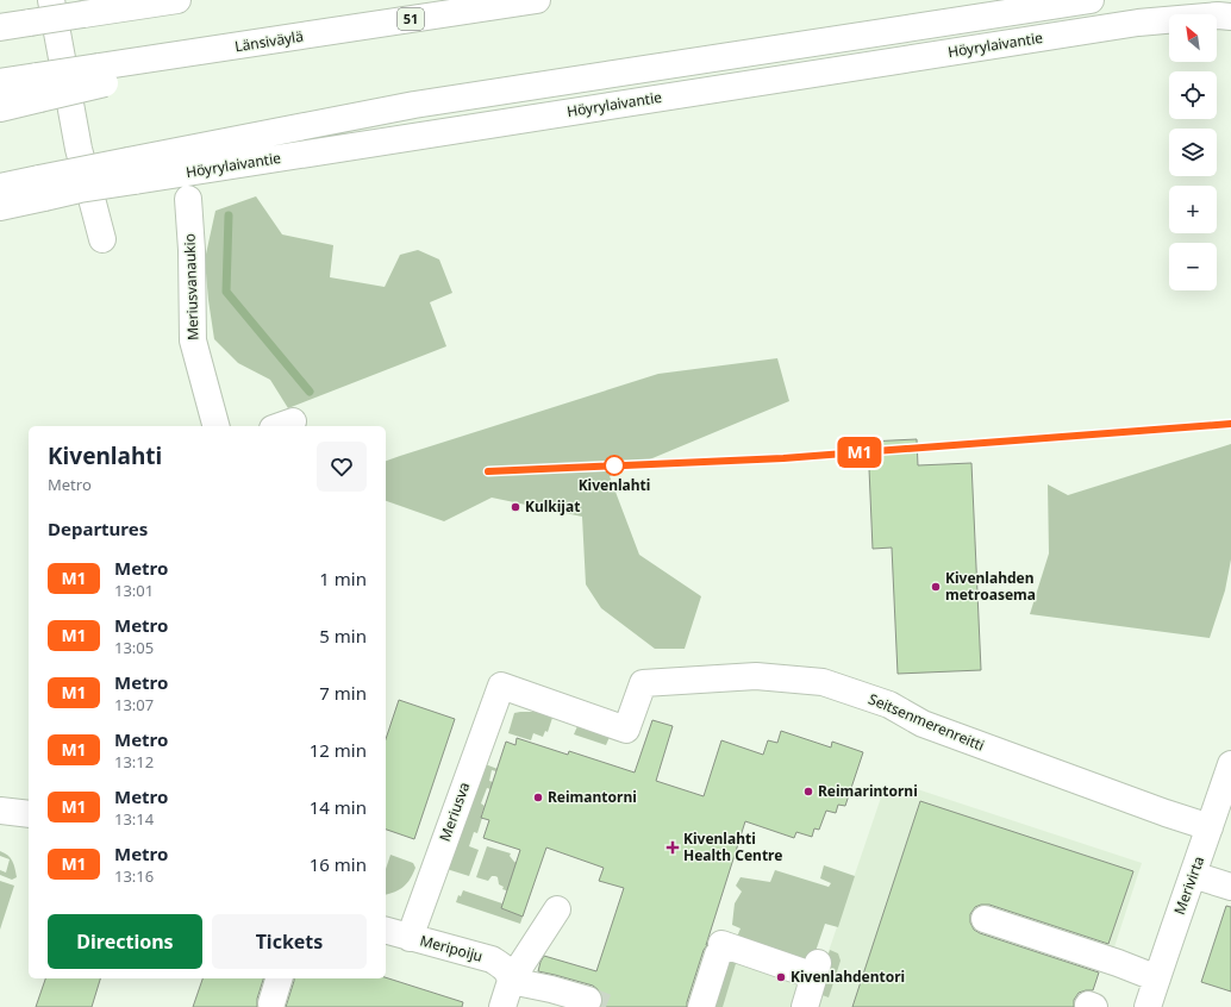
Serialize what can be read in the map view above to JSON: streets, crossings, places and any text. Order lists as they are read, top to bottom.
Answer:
{
  "streets": {
    "main road": [
      "51",
      "Länsiväylä",
      "Höyrylaivantie",
      "Meriusvanaukio",
      "Seitsenmerenreitti",
      "Meriusva",
      "Merivirta",
      "Meripoiju"
    ]
  },
  "crossings": [
    ["Seitsenmerenreitti", "Meriusva"],
    ["Seitsenmerenreitti", "Merivirta"],
    ["Meriusva", "Meripoiju"]
  ],
  "places": {
    "other": [
      "Kivenlahti",
      "Kulkijat",
      "Kivenlahden metroasema",
      "Reimarintorni",
      "Reimantorni",
      "Kivenlahdentori"
    ],
    "health": ["Kivenlahti Health Centre"]
  },
  "lines": ["metro line M1"],
  "north": "top left",
  "page": {
    "on_map": "M1",
    "map_buttons": ["+", "−"],
    "heading": [
      ["Kivenlahti", "Metro"],
      "Departures"
    ],
    "list": [
      {
        "mark": "M1",
        "name": "Metro",
        "note": "13:01",
        "value": "1 min"
      },
      {
        "mark": "M1",
        "name": "Metro",
        "note": "13:05",
        "value": "5 min"
      },
      {
        "mark": "M1",
        "name": "Metro",
        "note": "13:07",
        "value": "7 min"
      },
      {
        "mark": "M1",
        "name": "Metro",
        "note": "13:12",
        "value": "12 min"
      },
      {
        "mark": "M1",
        "name": "Metro",
        "note": "13:14",
        "value": "14 min"
      },
      {
        "mark": "M1",
        "name": "Metro",
        "note": "13:16",
        "value": "16 min"
      }
    ],
    "buttons": ["Directions", "Tickets"]
  }
}
